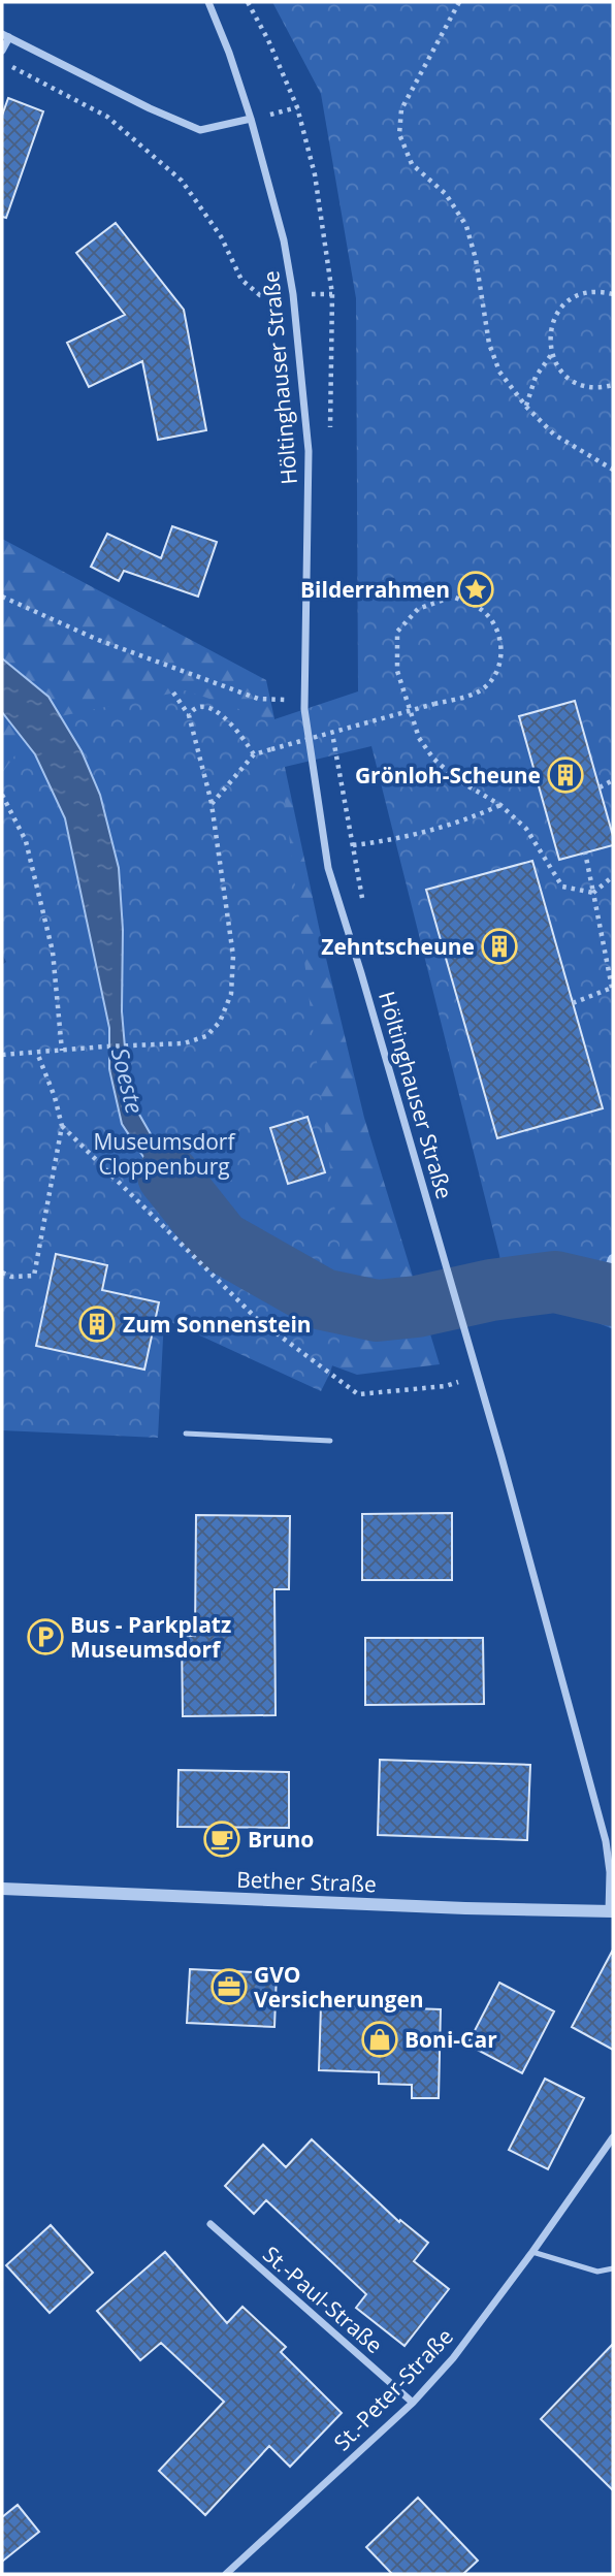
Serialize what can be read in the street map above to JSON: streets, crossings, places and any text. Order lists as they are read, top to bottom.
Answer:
{
  "streets": {
    "street": [
      "Höltinghauser Straße",
      "Bether Straße",
      "St.-Paul-Straße",
      "St.-Peter-Straße"
    ]
  },
  "crossings": [
    ["Höltinghauser Straße", "Bether Straße"],
    ["St.-Paul-Straße", "St.-Peter-Straße"]
  ],
  "water": ["Soeste"],
  "parks": ["Museumsdorf Cloppenburg"],
  "places": {
    "place": ["Bilderrahmen"],
    "building": ["Grönloh-Scheune", "Zehntscheune", "Zum Sonnenstein"],
    "parking": ["Bus - Parkplatz Museumsdorf"],
    "cafe": ["Bruno"],
    "office": ["GVO Versicherungen"],
    "shop": ["Boni-Car"]
  }
}
